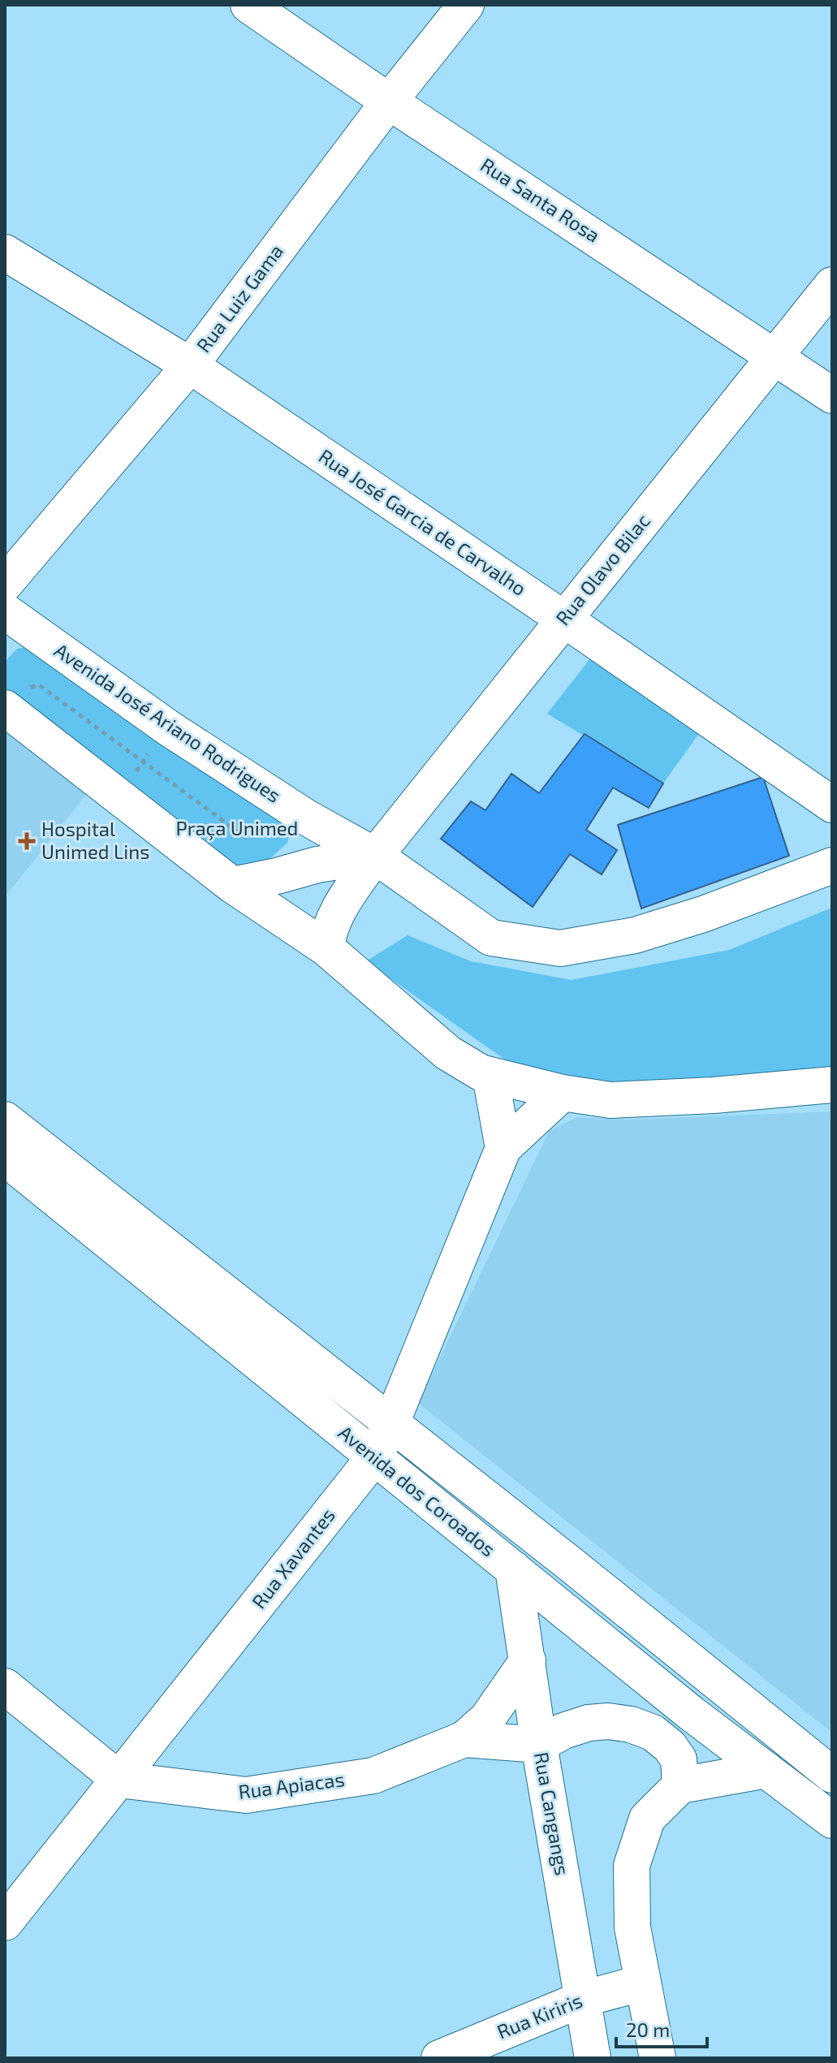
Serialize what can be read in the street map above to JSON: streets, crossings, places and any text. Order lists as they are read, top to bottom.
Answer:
{
  "streets": {
    "street": [
      "Rua Santa Rosa",
      "Rua Luiz Gama",
      "Rua José Garcia de Carvalho",
      "Rua Olavo Bilac",
      "Avenida José Ariano Rodrigues",
      "Avenida dos Coroados",
      "Rua Xavantes",
      "Rua Apiacas",
      "Rua Cangangs",
      "Rua Kiriris"
    ]
  },
  "crossings": [
    ["Rua Santa Rosa", "Rua Luiz Gama"],
    ["Rua Santa Rosa", "Rua Olavo Bilac"],
    ["Rua Luiz Gama", "Rua José Garcia de Carvalho"],
    ["Rua José Garcia de Carvalho", "Rua Olavo Bilac"],
    ["Rua Olavo Bilac", "Avenida José Ariano Rodrigues"],
    ["Avenida dos Coroados", "Rua Xavantes"],
    ["Avenida dos Coroados", "Rua Cangangs"],
    ["Rua Xavantes", "Rua Apiacas"],
    ["Rua Apiacas", "Rua Cangangs"],
    ["Rua Cangangs", "Rua Kiriris"]
  ],
  "parks": ["Praça Unimed"],
  "places": {
    "health": ["Hospital Unimed Lins"]
  },
  "scale_bar": "20 m"
}
